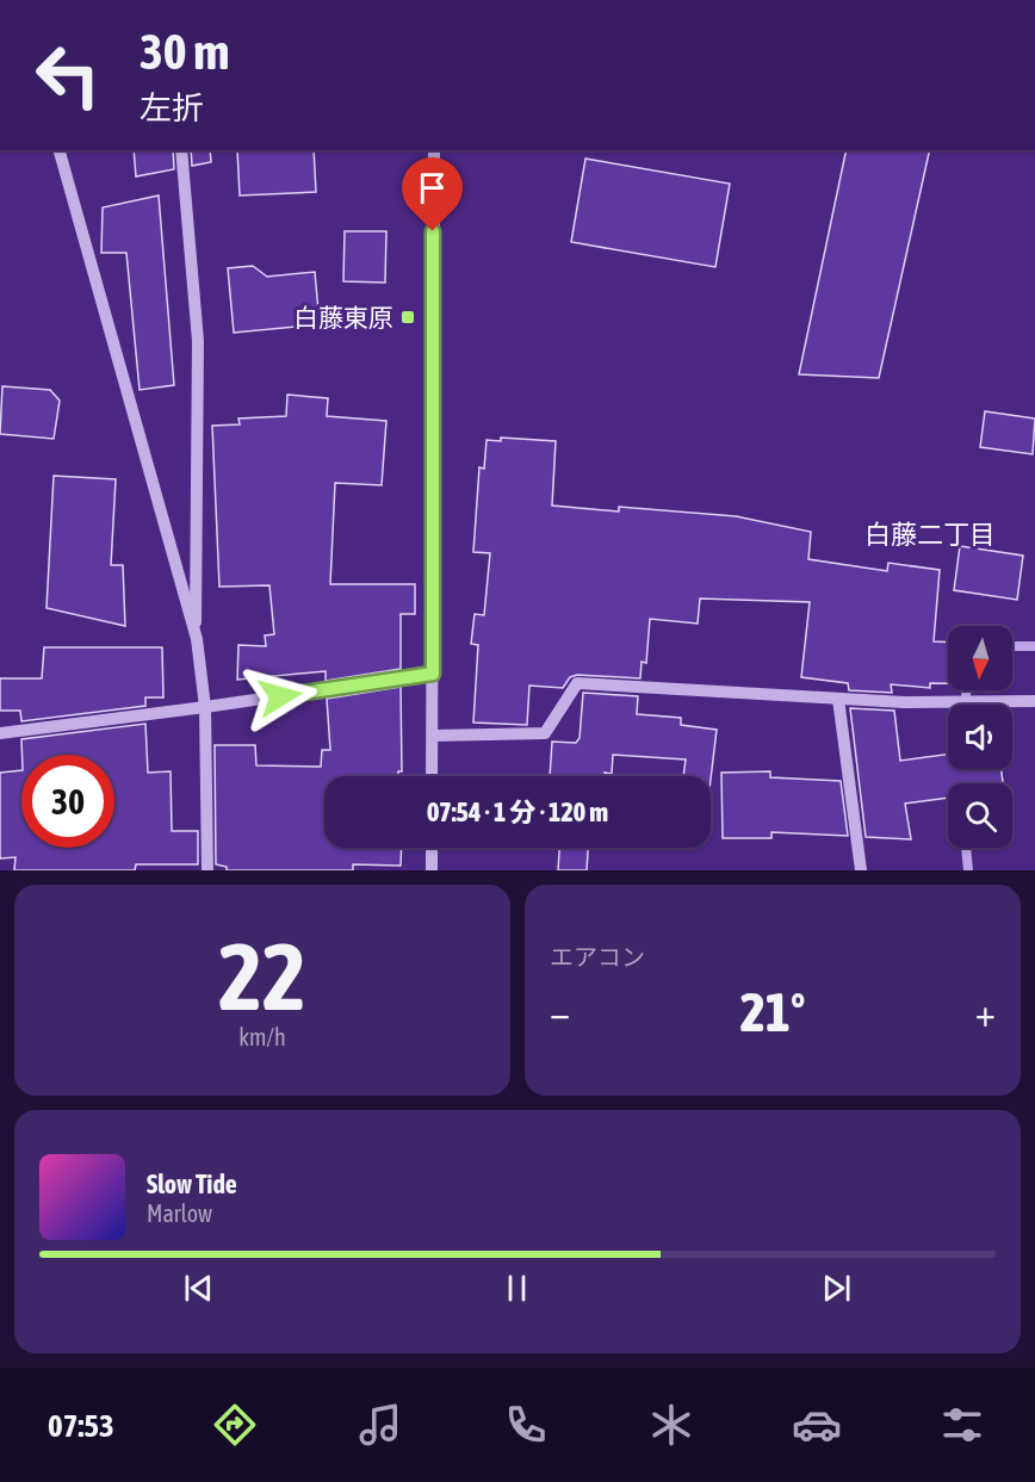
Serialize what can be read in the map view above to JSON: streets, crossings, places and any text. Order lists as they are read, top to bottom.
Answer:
{
  "districts": ["白藤二丁目"],
  "places": {
    "transit": ["白藤東原"]
  },
  "north": "bottom",
  "page": {
    "turn": ["30 m", "左折"],
    "limit": "30",
    "trip": "07:54 · 1 分 · 120 m",
    "tile": [
      ["22", "km/h"],
      "エアコン"
    ],
    "heat": ["−", "21°", "+"],
    "song": ["Slow Tide", "Marlow"],
    "tabs": "07:53"
  }
}
